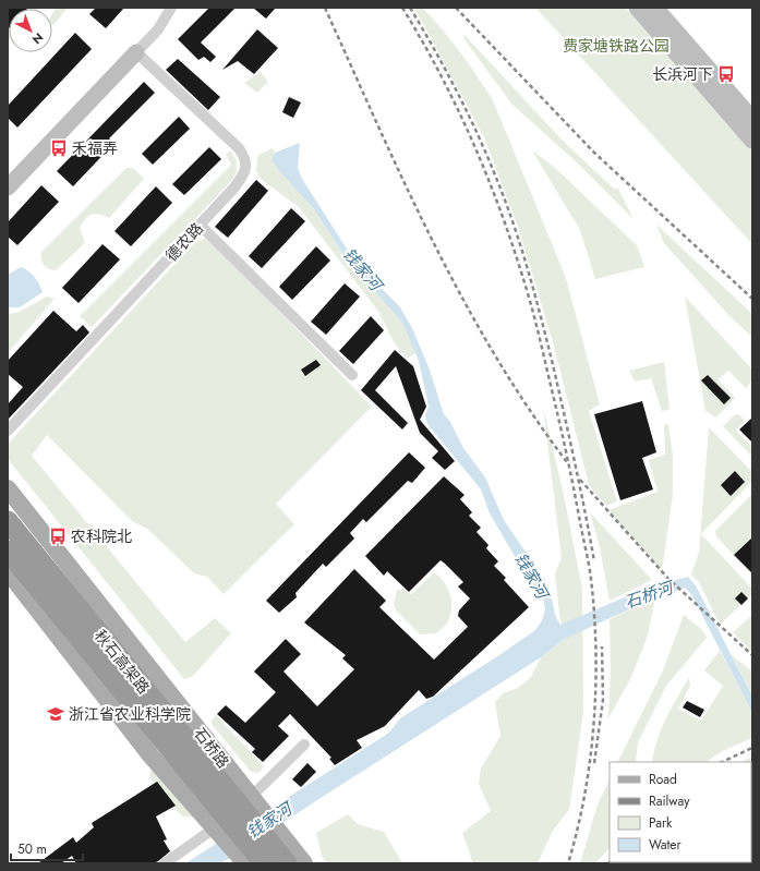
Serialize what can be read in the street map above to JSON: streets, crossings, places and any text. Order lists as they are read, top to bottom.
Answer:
{
  "streets": {
    "highway": ["秋石高架路"],
    "main road": ["石桥路"],
    "street": ["德农路"]
  },
  "water": ["钱家河", "石桥河"],
  "parks": ["费家塘铁路公园"],
  "places": {
    "bus stop": ["长浜河下", "禾福弄", "农科院北"],
    "school or university": ["浙江省农业科学院"]
  },
  "legend": [
    "Road",
    "Railway",
    "Park",
    "Water"
  ],
  "scale_bar": "50 m",
  "north": "bottom right"
}
